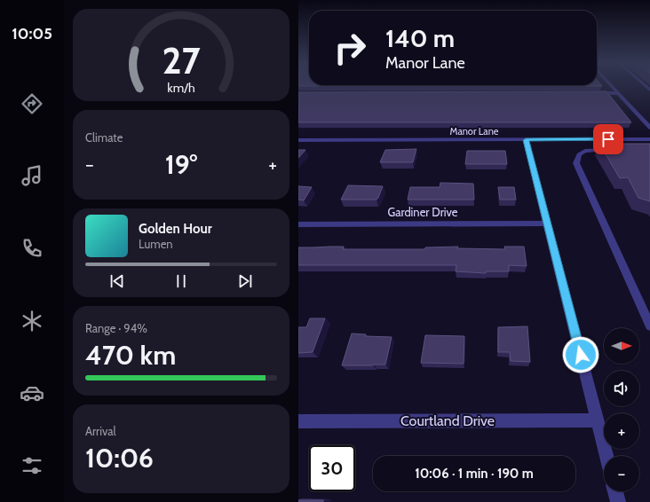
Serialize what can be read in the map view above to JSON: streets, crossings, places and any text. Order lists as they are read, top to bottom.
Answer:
{
  "streets": {
    "street": ["Manor Lane", "Gardiner Drive", "Courtland Drive"]
  },
  "north": "right",
  "page": {
    "tabs": "10:05",
    "turn": ["140 m", "Manor Lane"],
    "tile": [
      "Climate",
      ["Range · 94%", "470 km"],
      ["Arrival", "10:06"]
    ],
    "heat": ["−", "19°", "+"],
    "song": ["Golden Hour", "Lumen"],
    "map_buttons": ["+", "−"],
    "limit": "30",
    "trip": "10:06 · 1 min · 190 m",
    "gauge": ["27", "km/h"]
  }
}
